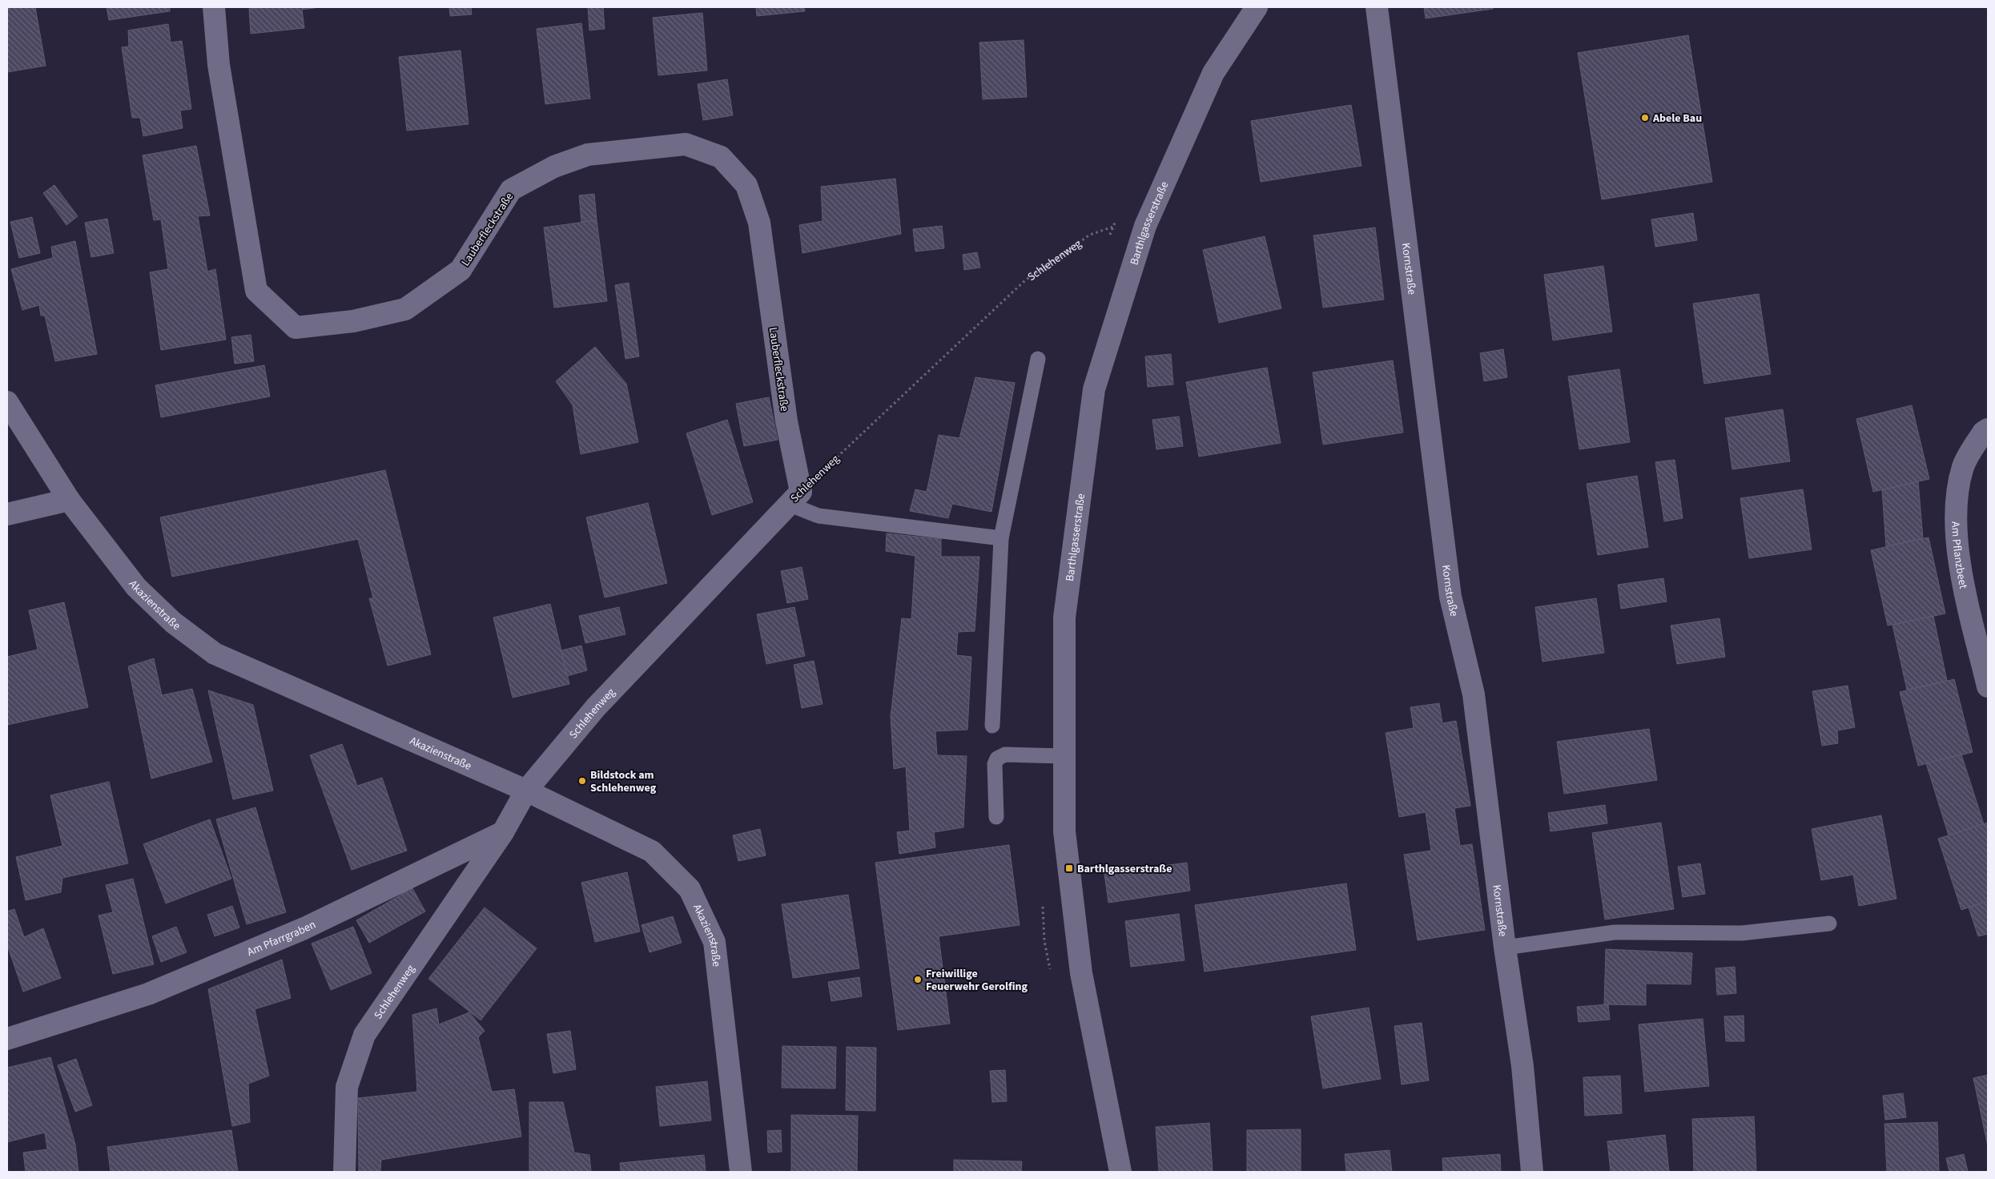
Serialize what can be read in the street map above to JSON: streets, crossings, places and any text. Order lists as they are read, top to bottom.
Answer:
{
  "streets": {
    "street": [
      "Barthlgasserstraße",
      "Lauberfleckstraße",
      "Schlehenweg",
      "Kornstraße",
      "Am Pflanzbeet",
      "Akazienstraße",
      "Am Pfarrgraben"
    ]
  },
  "crossings": [
    ["Barthlgasserstraße", "Schlehenweg"],
    ["Lauberfleckstraße", "Schlehenweg"],
    ["Schlehenweg", "Akazienstraße"],
    ["Schlehenweg", "Am Pfarrgraben"]
  ],
  "places": {
    "other": ["Abele Bau", "Bildstock am Schlehenweg", "Freiwillige Feuerwehr Gerolfing"],
    "transit": ["Barthlgasserstraße"]
  }
}
